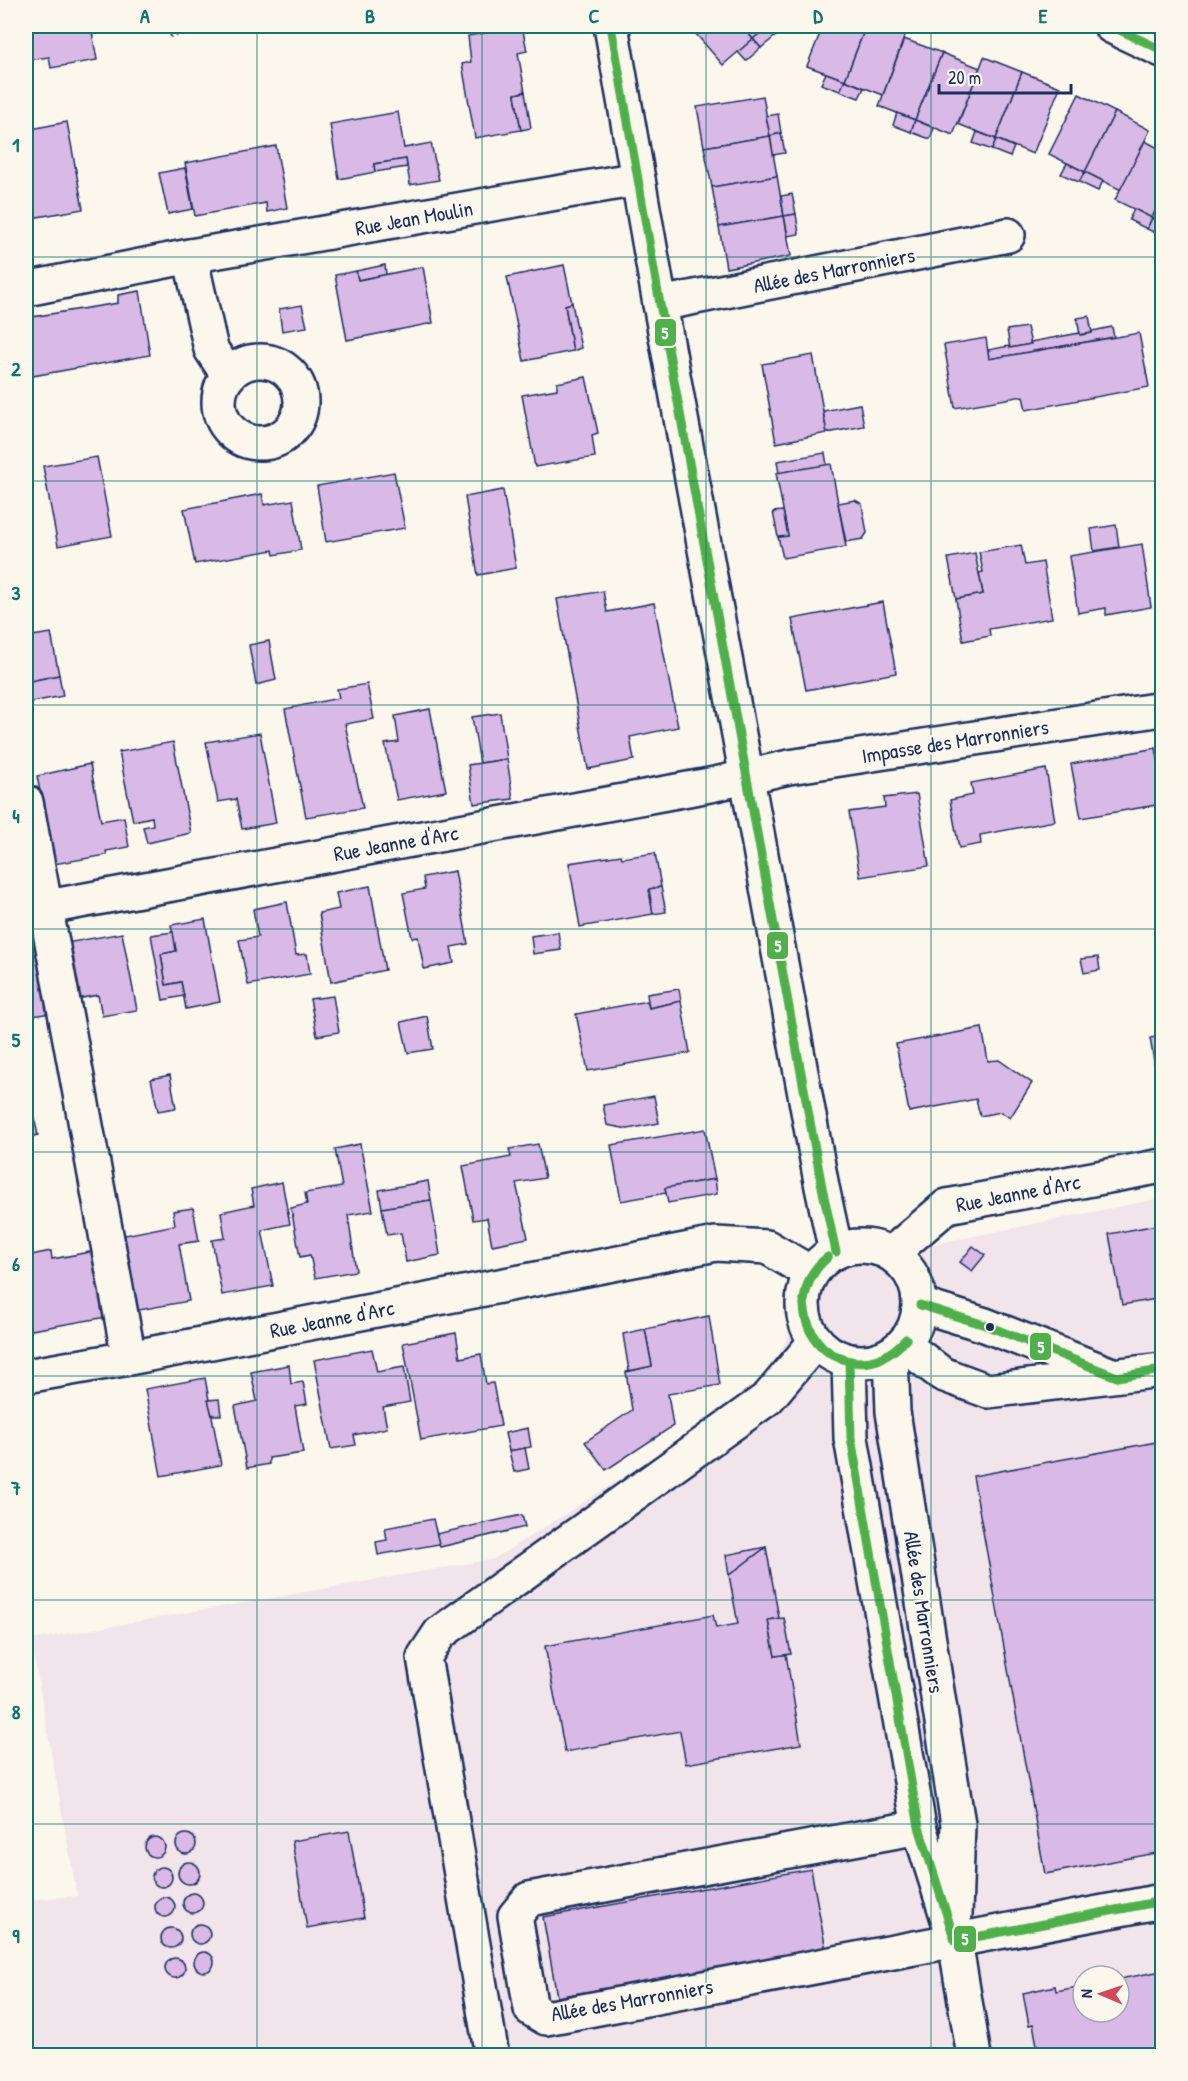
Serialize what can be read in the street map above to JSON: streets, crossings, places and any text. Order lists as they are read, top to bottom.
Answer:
{
  "streets": {
    "street": [
      "Rue Jean Moulin",
      "Allée des Marronniers",
      "Impasse des Marronniers",
      "Rue Jeanne d'Arc"
    ]
  },
  "crossings": [
    ["Allée des Marronniers", "Rue Jeanne d'Arc"],
    ["Impasse des Marronniers", "Rue Jeanne d'Arc"]
  ],
  "lines": ["transit line 5"],
  "scale_bar": "20 m",
  "north": "left",
  "grid": {
    "columns": [
      "A",
      "B",
      "C",
      "D",
      "E"
    ],
    "rows": [
      "1",
      "2",
      "3",
      "4",
      "5",
      "6",
      "7",
      "8",
      "9"
    ]
  }
}
